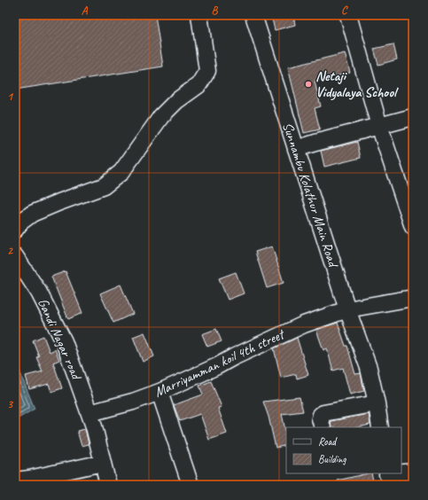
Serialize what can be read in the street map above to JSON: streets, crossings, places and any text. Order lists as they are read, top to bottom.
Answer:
{
  "streets": {
    "street": ["Sunnambu Kolathur Main Road", "Gandi Nagar road", "Marriyamman koil 4th street"]
  },
  "crossings": [
    ["Sunnambu Kolathur Main Road", "Marriyamman koil 4th street"],
    ["Gandi Nagar road", "Marriyamman koil 4th street"]
  ],
  "places": ["Netaji Vidyalaya School"],
  "legend": ["Road", "Building"],
  "grid": {
    "columns": ["A", "B", "C"],
    "rows": ["1", "2", "3"]
  }
}
